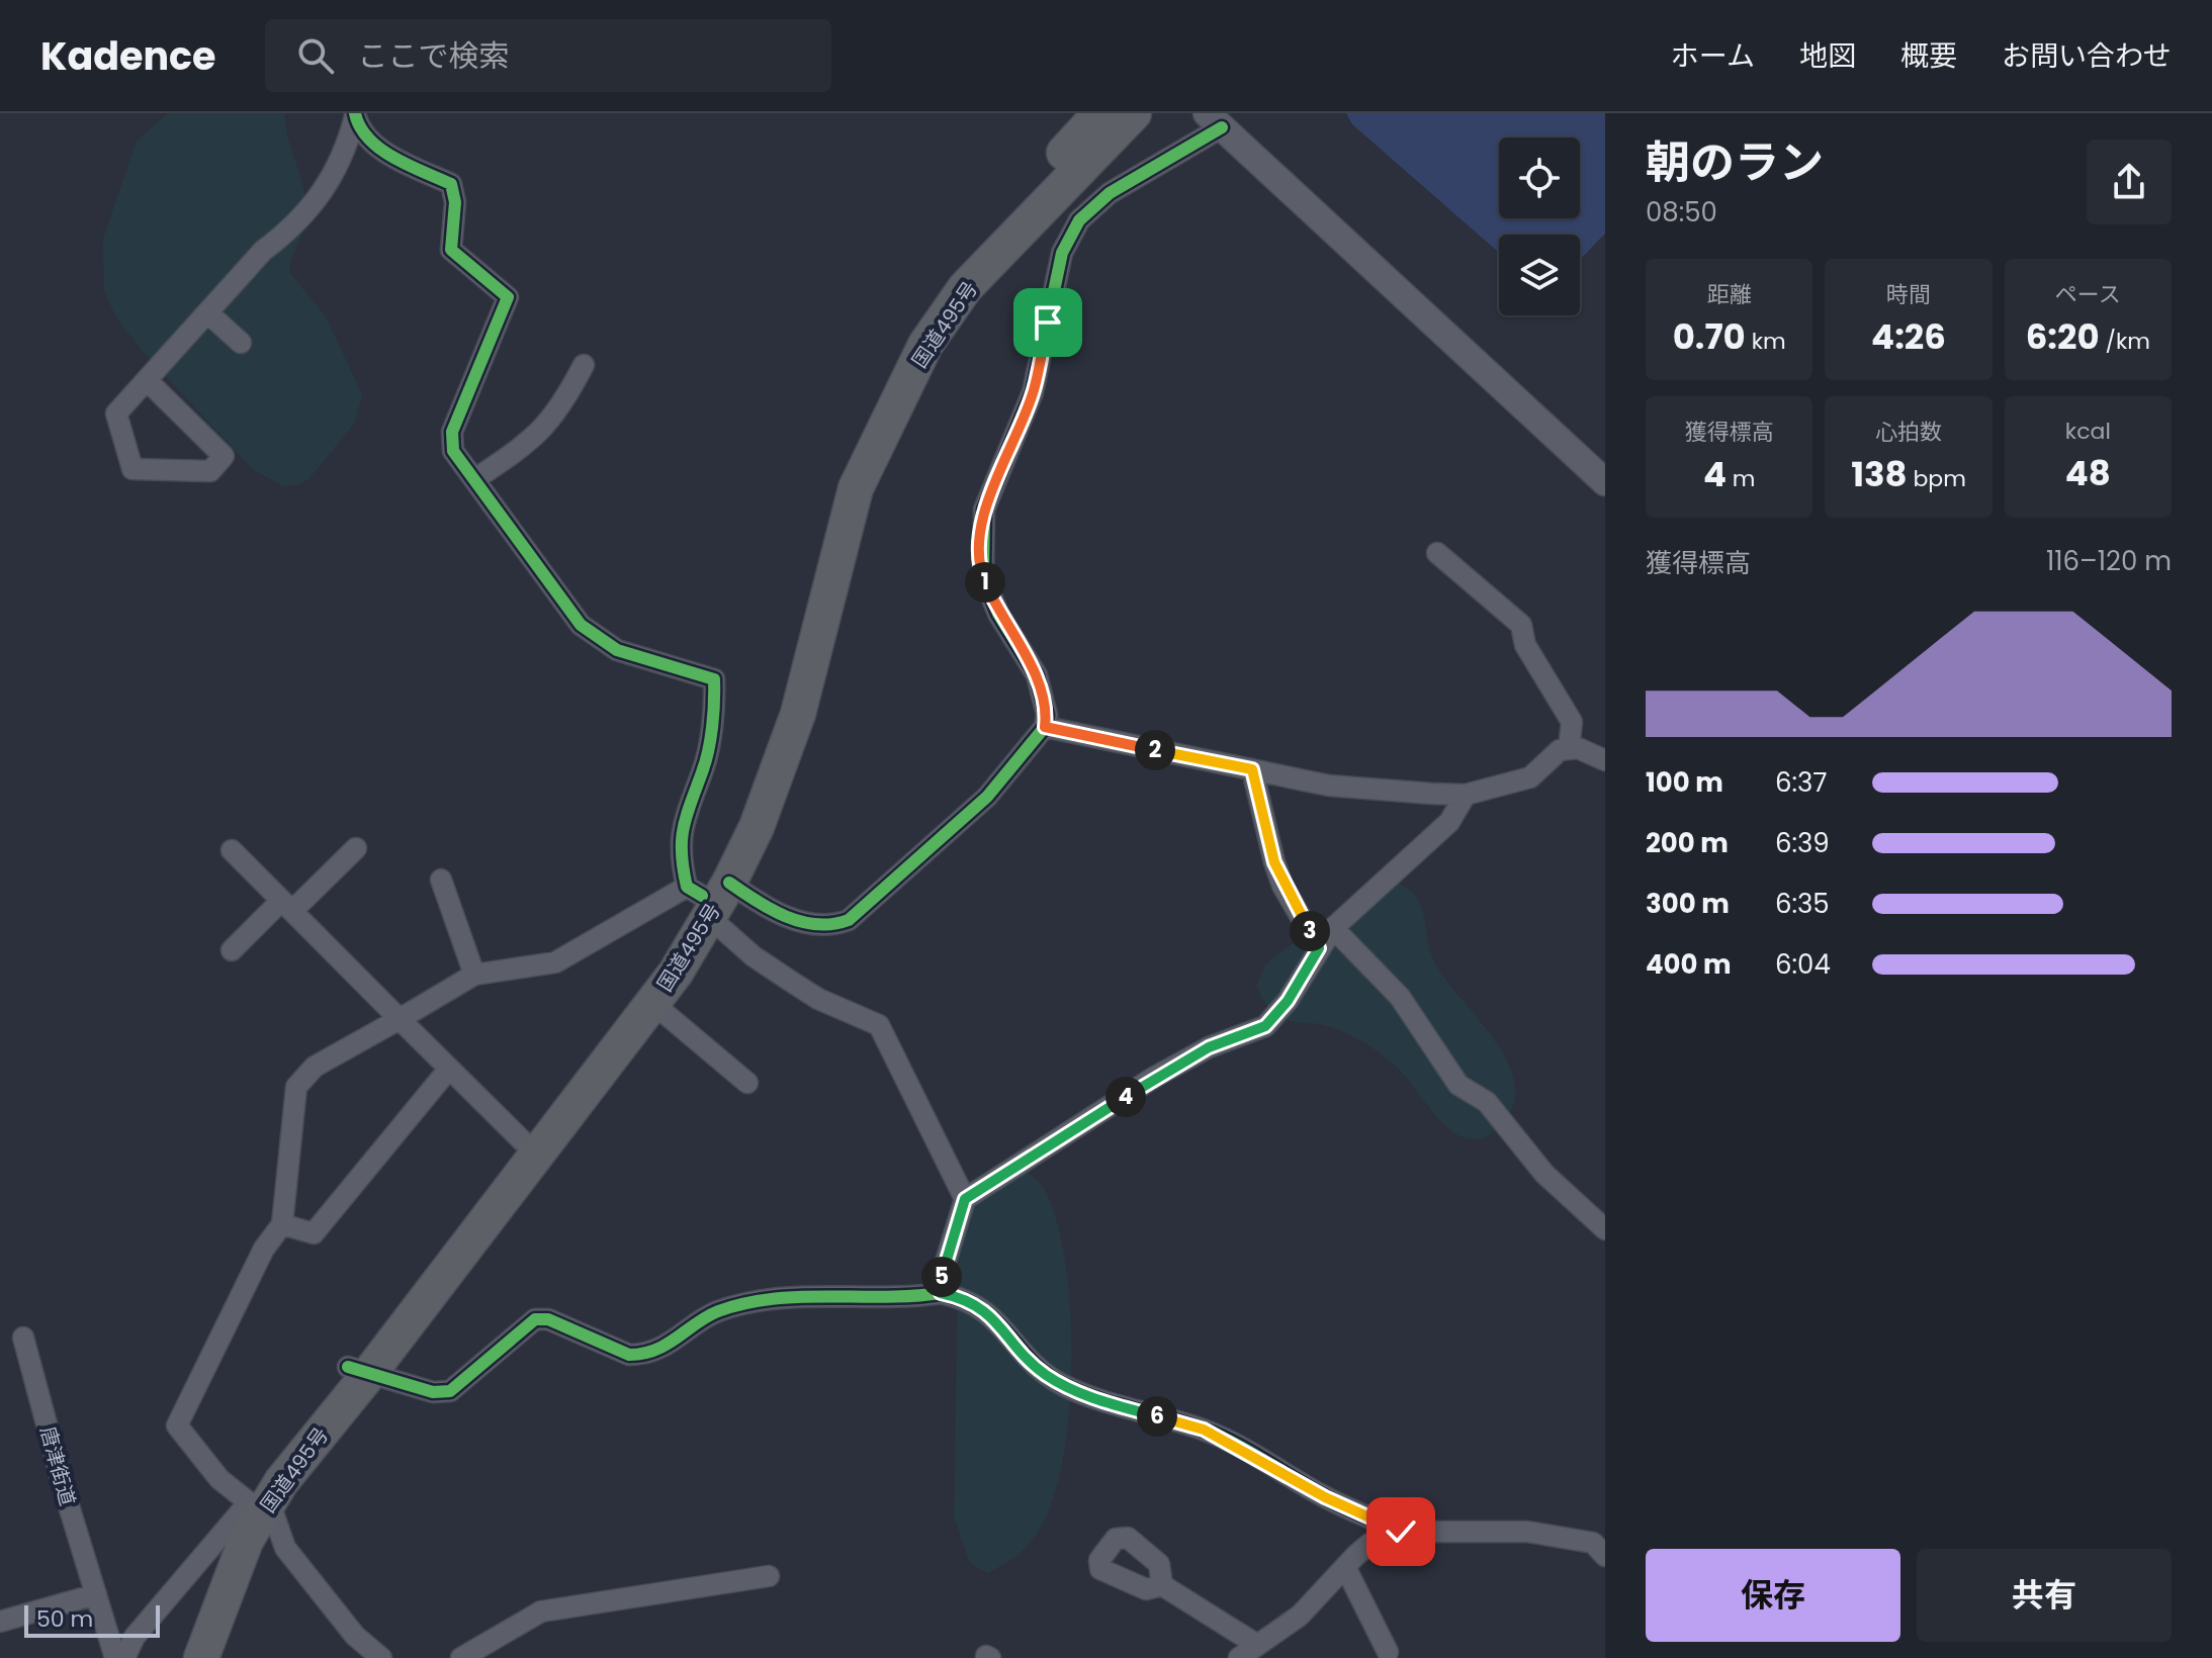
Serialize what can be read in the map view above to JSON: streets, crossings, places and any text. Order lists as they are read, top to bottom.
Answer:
{
  "streets": {
    "highway": ["国道495号"],
    "street": ["唐津街道"]
  },
  "scale_bar": "50 m",
  "page": {
    "header": "Kadence",
    "search": "ここで検索",
    "nav": [
      "ホーム",
      "地図",
      "概要",
      "お問い合わせ"
    ],
    "heading": ["朝のラン", "08:50"],
    "stats": [
      ["距離", "0.70 km"],
      ["時間", "4:26"],
      ["ペース", "6:20 /km"],
      ["獲得標高", "4 m"],
      ["心拍数", "138 bpm"],
      ["kcal", "48"]
    ],
    "chart": ["獲得標高", "116–120 m"],
    "pins": [
      "1",
      "2",
      "3",
      "4",
      "5",
      "6"
    ],
    "list": [
      {
        "name": "100 m",
        "note": "6:37"
      },
      {
        "name": "200 m",
        "note": "6:39"
      },
      {
        "name": "300 m",
        "note": "6:35"
      },
      {
        "name": "400 m",
        "note": "6:04"
      }
    ],
    "buttons": ["保存", "共有"],
    "scale": "50 m"
  }
}
